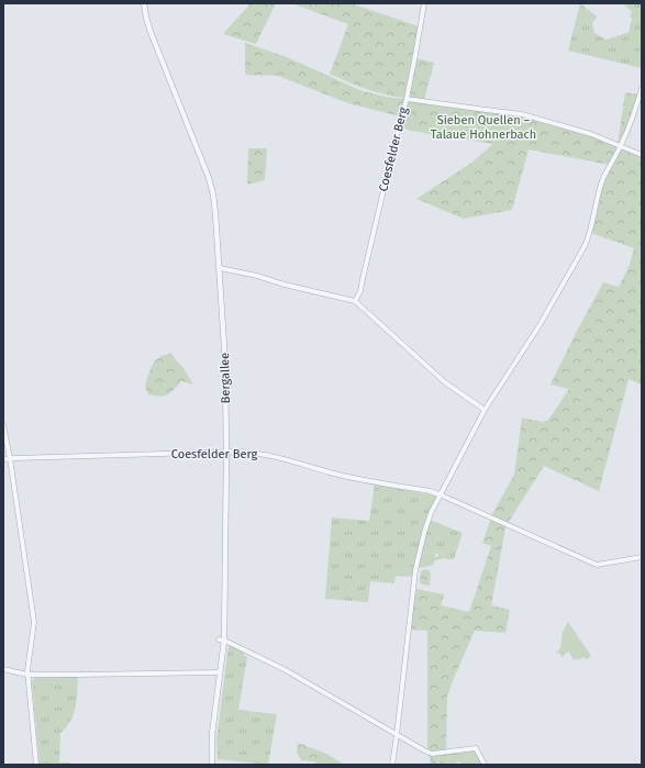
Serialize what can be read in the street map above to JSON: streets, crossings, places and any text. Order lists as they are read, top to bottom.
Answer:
{
  "streets": {
    "street": ["Coesfelder Berg", "Bergallee"]
  },
  "crossings": [
    ["Coesfelder Berg", "Bergallee"]
  ],
  "parks": ["Sieben Quellen – Talaue Hohnerbach"]
}
